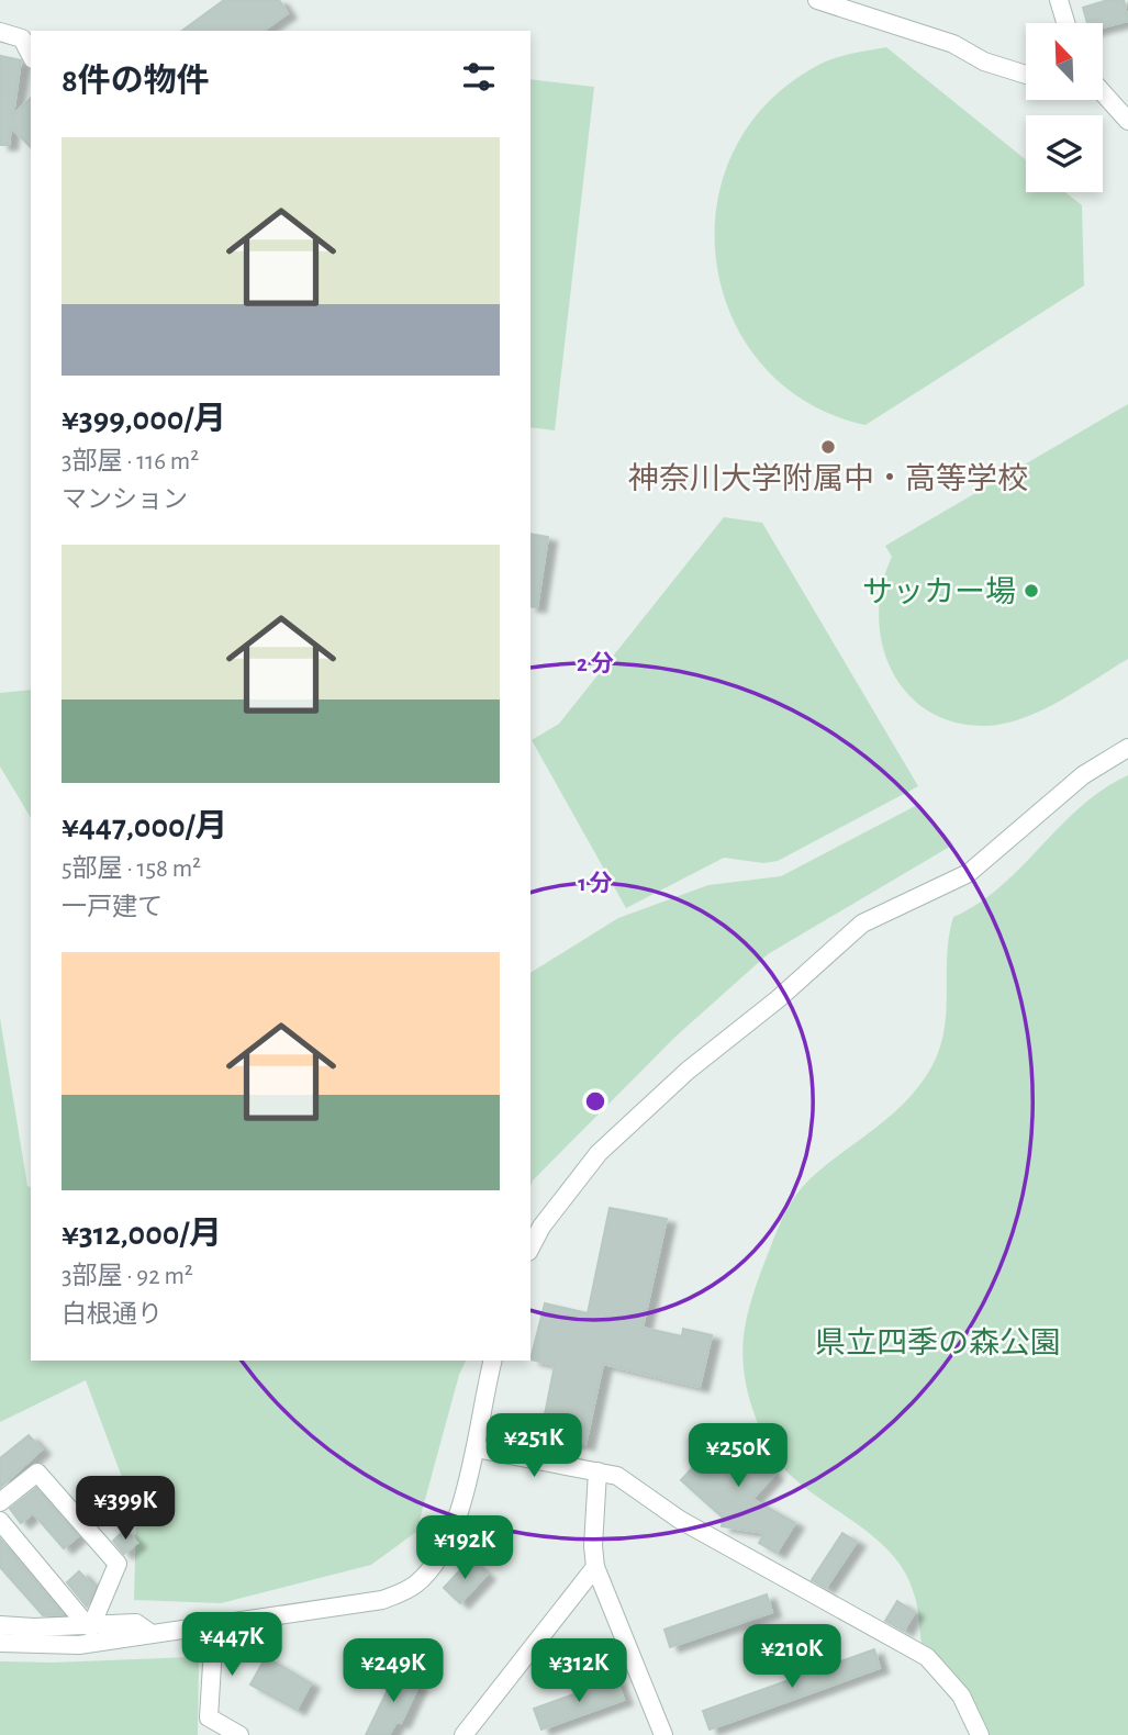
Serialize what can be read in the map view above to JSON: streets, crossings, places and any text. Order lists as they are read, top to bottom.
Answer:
{
  "parks": ["県立四季の森公園"],
  "places": ["神奈川大学附属中・高等学校", "サッカー場"],
  "north": "top left",
  "page": {
    "heading": "8件の物件",
    "list": [
      {
        "name": "¥399,000/月",
        "note": "3部屋 · 116 m² · マンション"
      },
      {
        "name": "¥447,000/月",
        "note": "5部屋 · 158 m² · 一戸建て"
      },
      {
        "name": "¥312,000/月",
        "note": "3部屋 · 92 m² · 白根通り"
      }
    ],
    "price": [
      "¥251K",
      "¥250K",
      "¥399K",
      "¥192K",
      "¥447K",
      "¥210K",
      "¥249K",
      "¥312K"
    ]
  },
  "rings": ["2 分", "1 分"]
}
